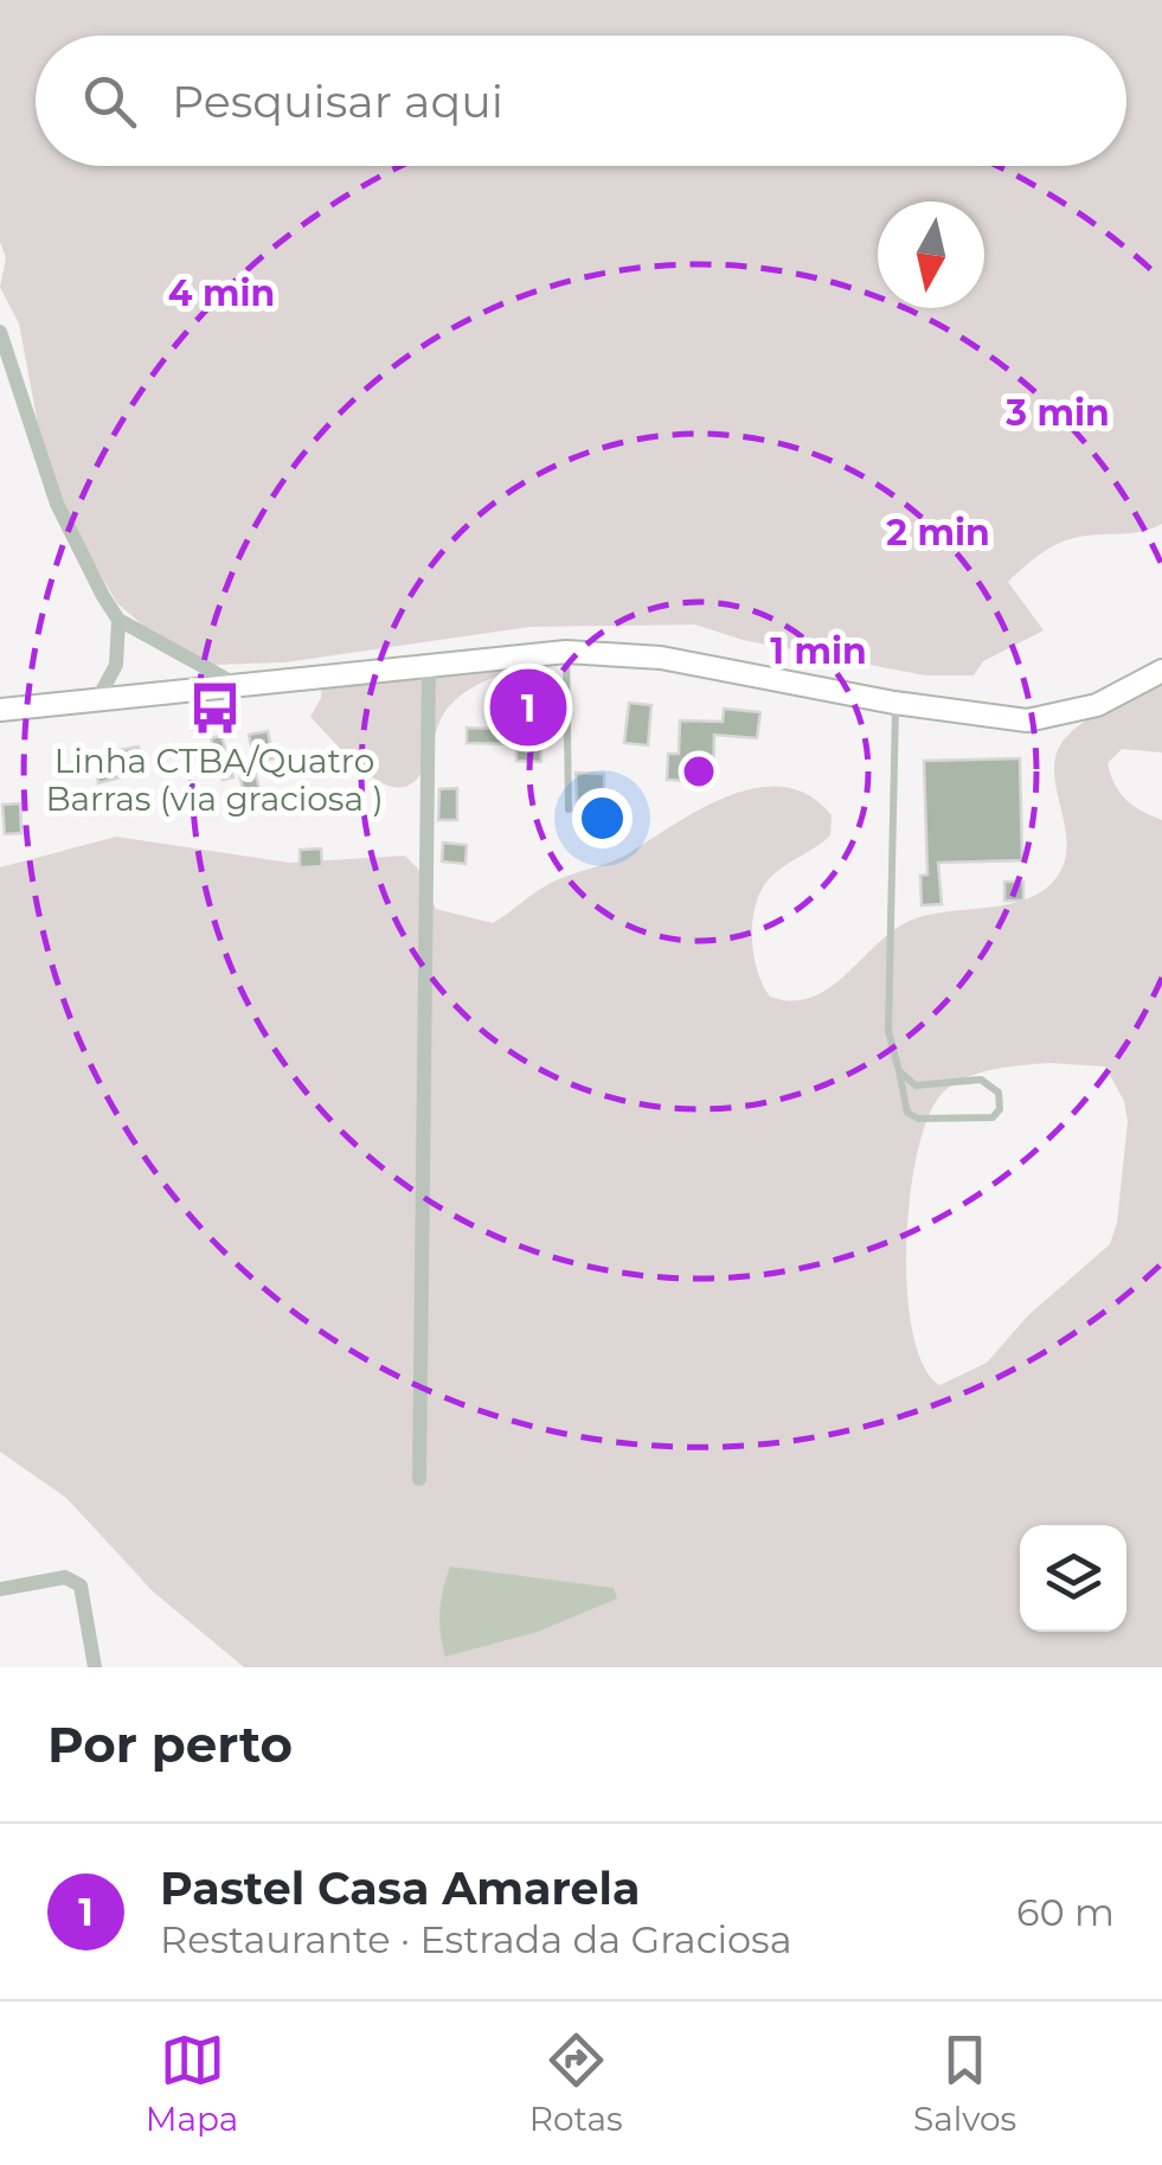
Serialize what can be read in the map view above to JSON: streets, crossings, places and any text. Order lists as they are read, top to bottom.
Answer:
{
  "places": {
    "bus stop": ["Linha CTBA/Quatro Barras (via graciosa )"]
  },
  "north": "bottom",
  "page": {
    "search": "Pesquisar aqui",
    "pins": "1",
    "heading": "Por perto",
    "list": [
      {
        "mark": "1",
        "name": "Pastel Casa Amarela",
        "note": "Restaurante · Estrada da Graciosa",
        "value": "60 m"
      }
    ],
    "nav": ["Mapa", "Rotas", "Salvos"]
  },
  "rings": [
    "4 min",
    "3 min",
    "2 min",
    "1 min"
  ]
}
